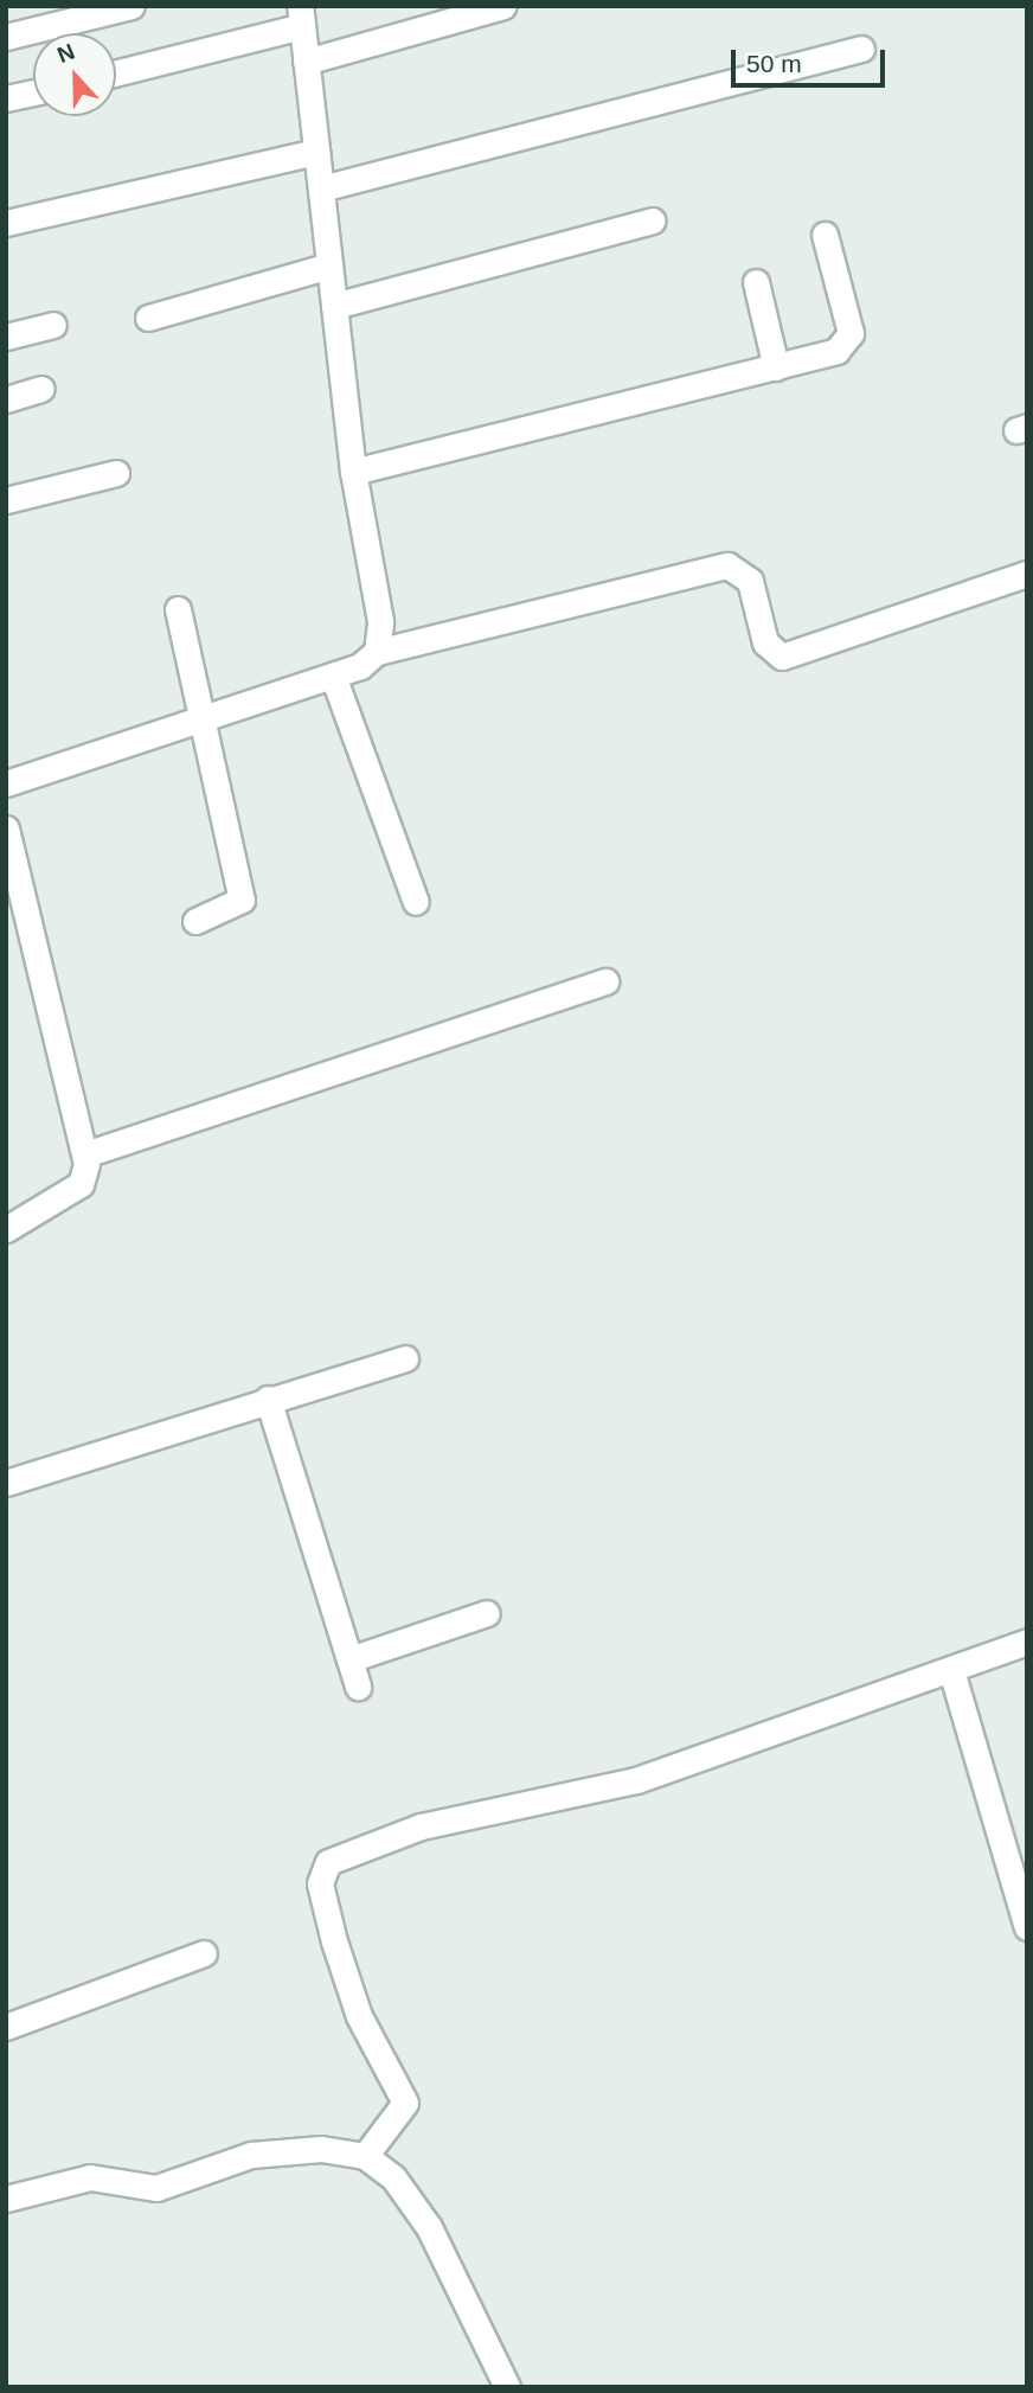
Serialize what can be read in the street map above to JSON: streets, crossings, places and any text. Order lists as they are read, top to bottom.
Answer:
{
  "scale_bar": "50 m",
  "north": "top"
}
